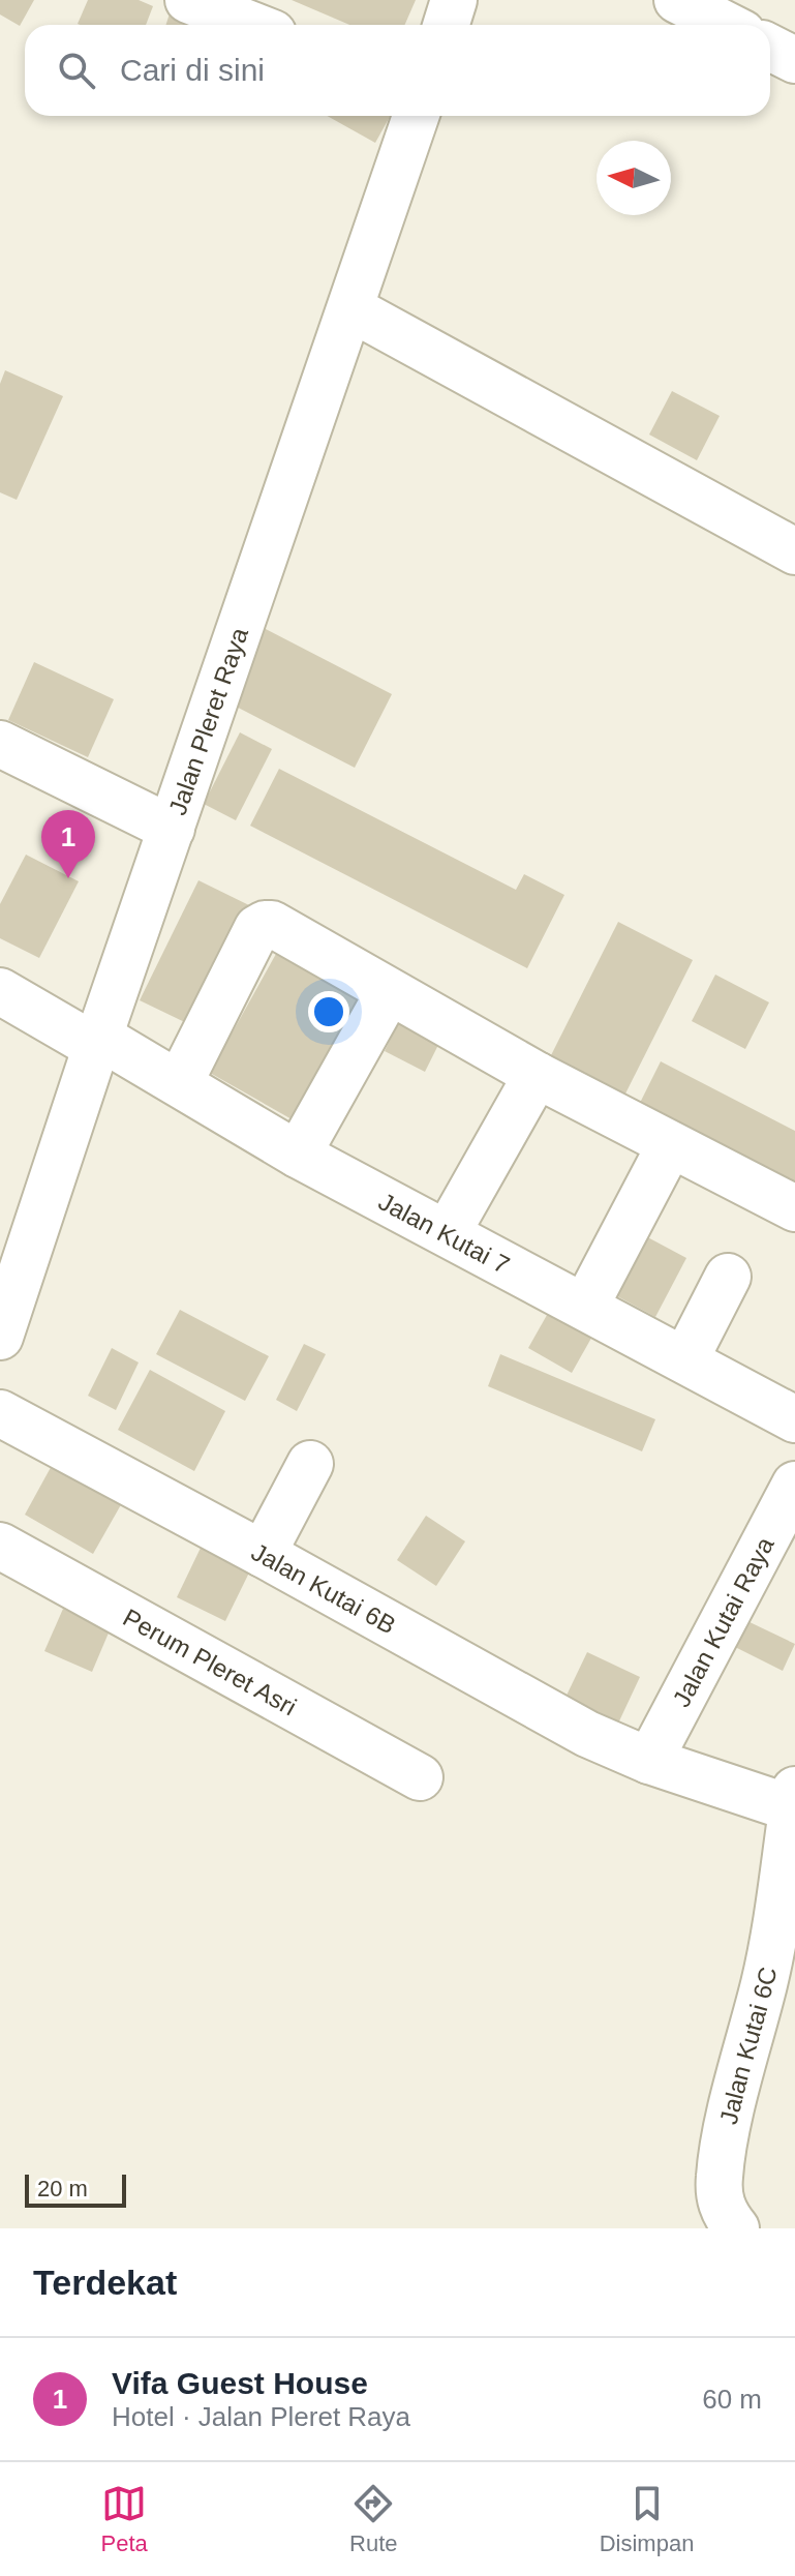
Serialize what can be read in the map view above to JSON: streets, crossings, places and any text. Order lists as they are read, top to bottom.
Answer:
{
  "streets": {
    "street": [
      "Jalan Pleret Raya",
      "Jalan Kutai 7",
      "Jalan Kutai 6B",
      "Jalan Kutai Raya",
      "Perum Pleret Asri",
      "Jalan Kutai 6C"
    ]
  },
  "crossings": [
    ["Jalan Pleret Raya", "Jalan Kutai 7"],
    ["Jalan Kutai 6B", "Jalan Kutai Raya"],
    ["Jalan Kutai 6B", "Jalan Kutai 6C"]
  ],
  "scale_bar": "20 m",
  "north": "left",
  "page": {
    "search": "Cari di sini",
    "pins": "1",
    "scale": "20 m",
    "heading": "Terdekat",
    "list": [
      {
        "mark": "1",
        "name": "Vifa Guest House",
        "note": "Hotel · Jalan Pleret Raya",
        "value": "60 m"
      }
    ],
    "nav": ["Peta", "Rute", "Disimpan"]
  }
}
